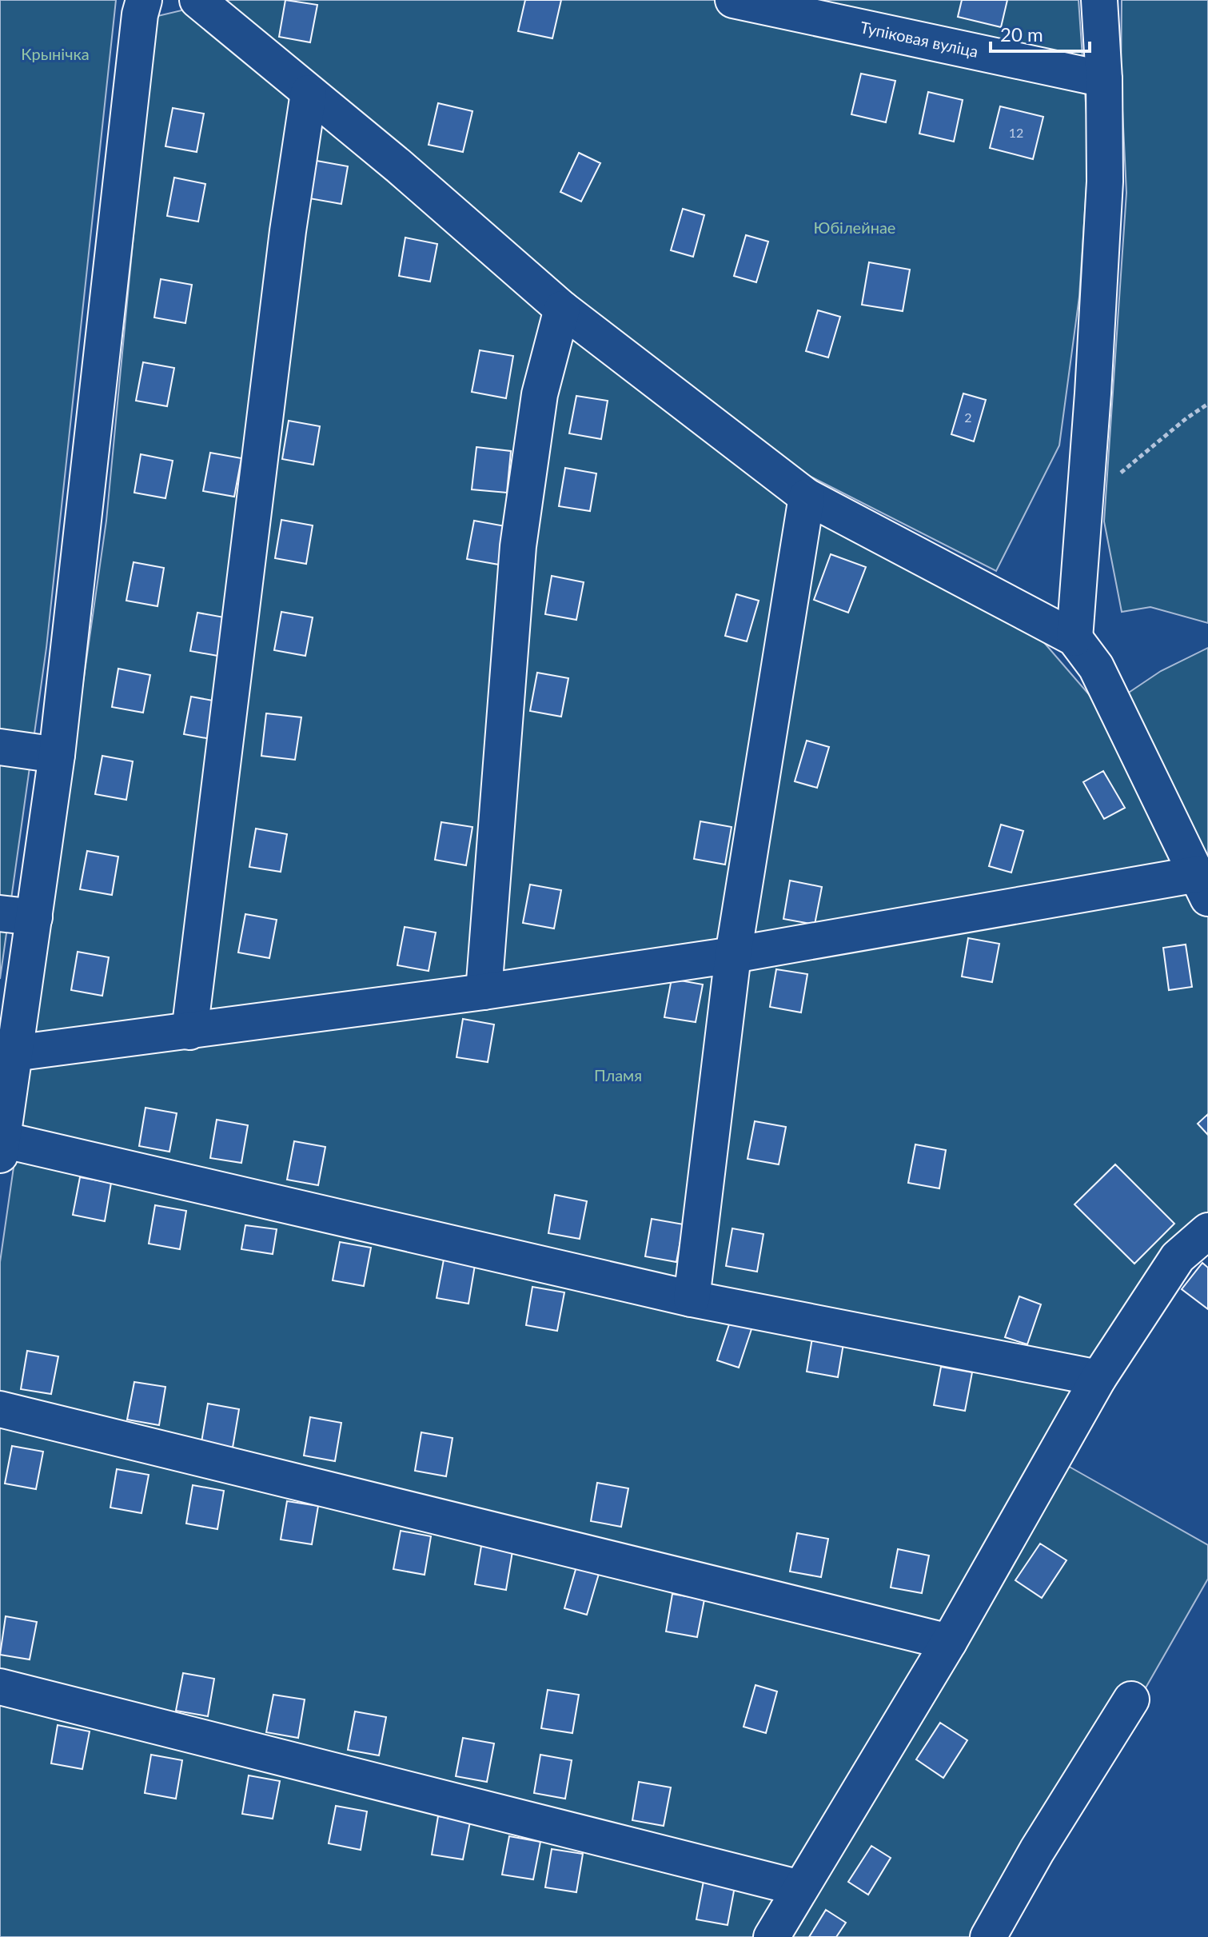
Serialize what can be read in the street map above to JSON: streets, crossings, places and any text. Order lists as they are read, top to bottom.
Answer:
{
  "streets": {
    "street": ["Тупіковая вуліца"]
  },
  "parks": ["Крынічка", "Юбілейнае", "Пламя"],
  "house_numbers": ["12", "2"],
  "scale_bar": "20 m"
}
